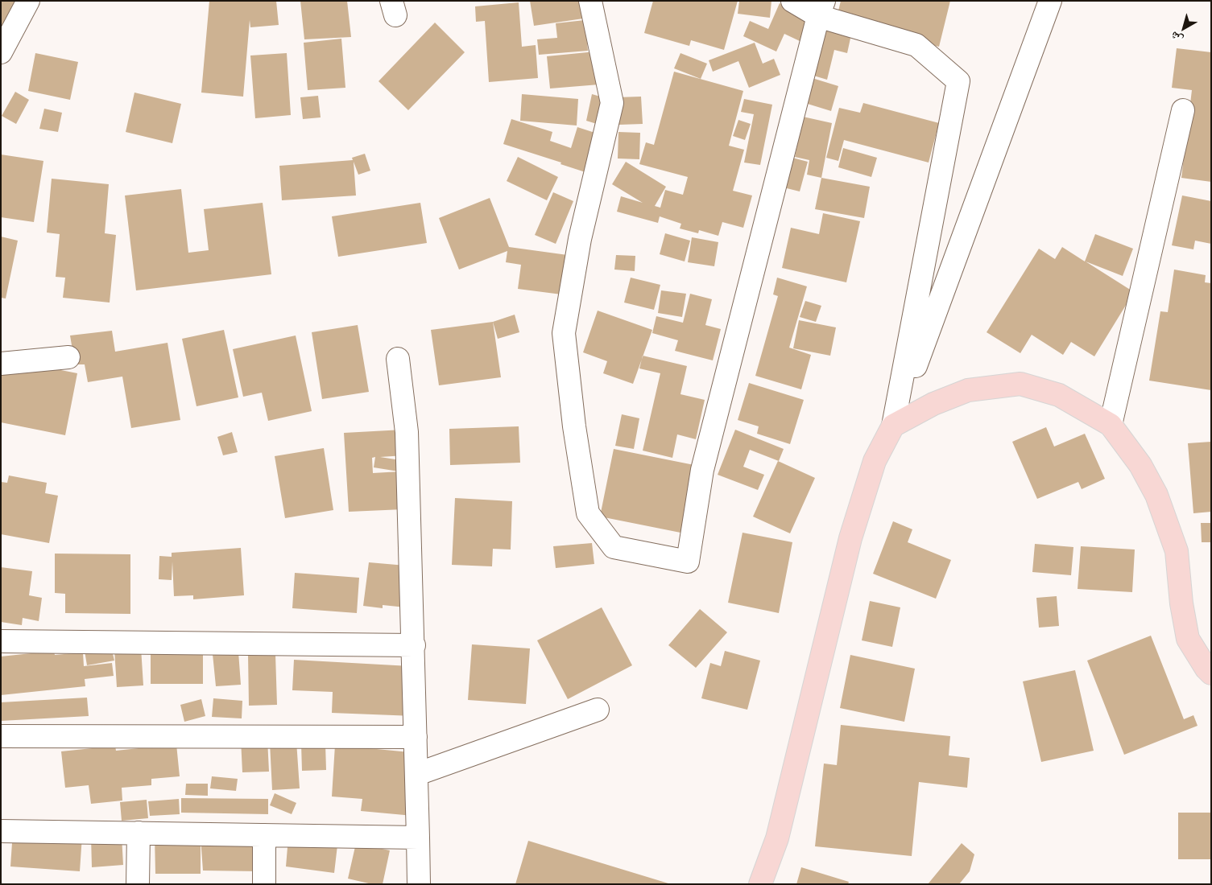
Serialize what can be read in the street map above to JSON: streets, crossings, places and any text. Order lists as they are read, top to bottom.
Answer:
{
  "north": "bottom left"
}
